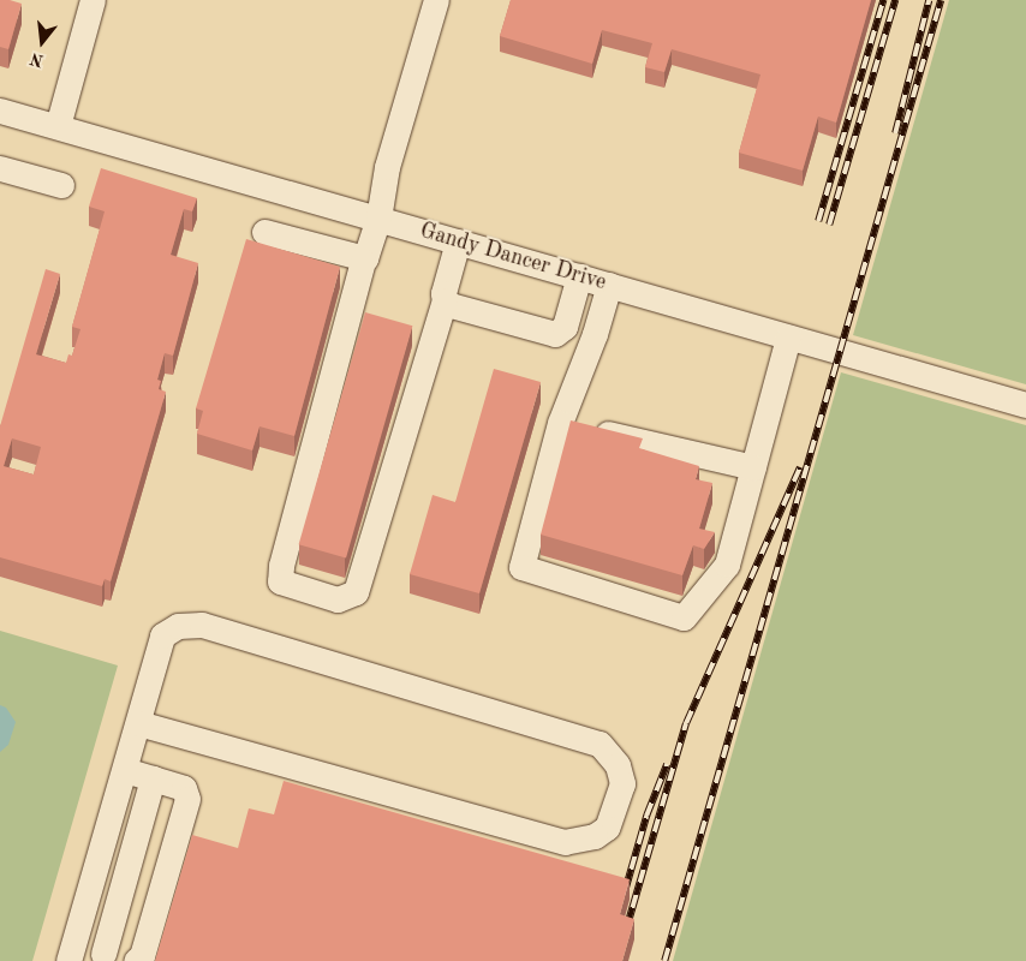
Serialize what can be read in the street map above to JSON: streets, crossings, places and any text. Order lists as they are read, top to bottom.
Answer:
{
  "streets": {
    "street": ["Gandy Dancer Drive"]
  },
  "north": "bottom"
}
